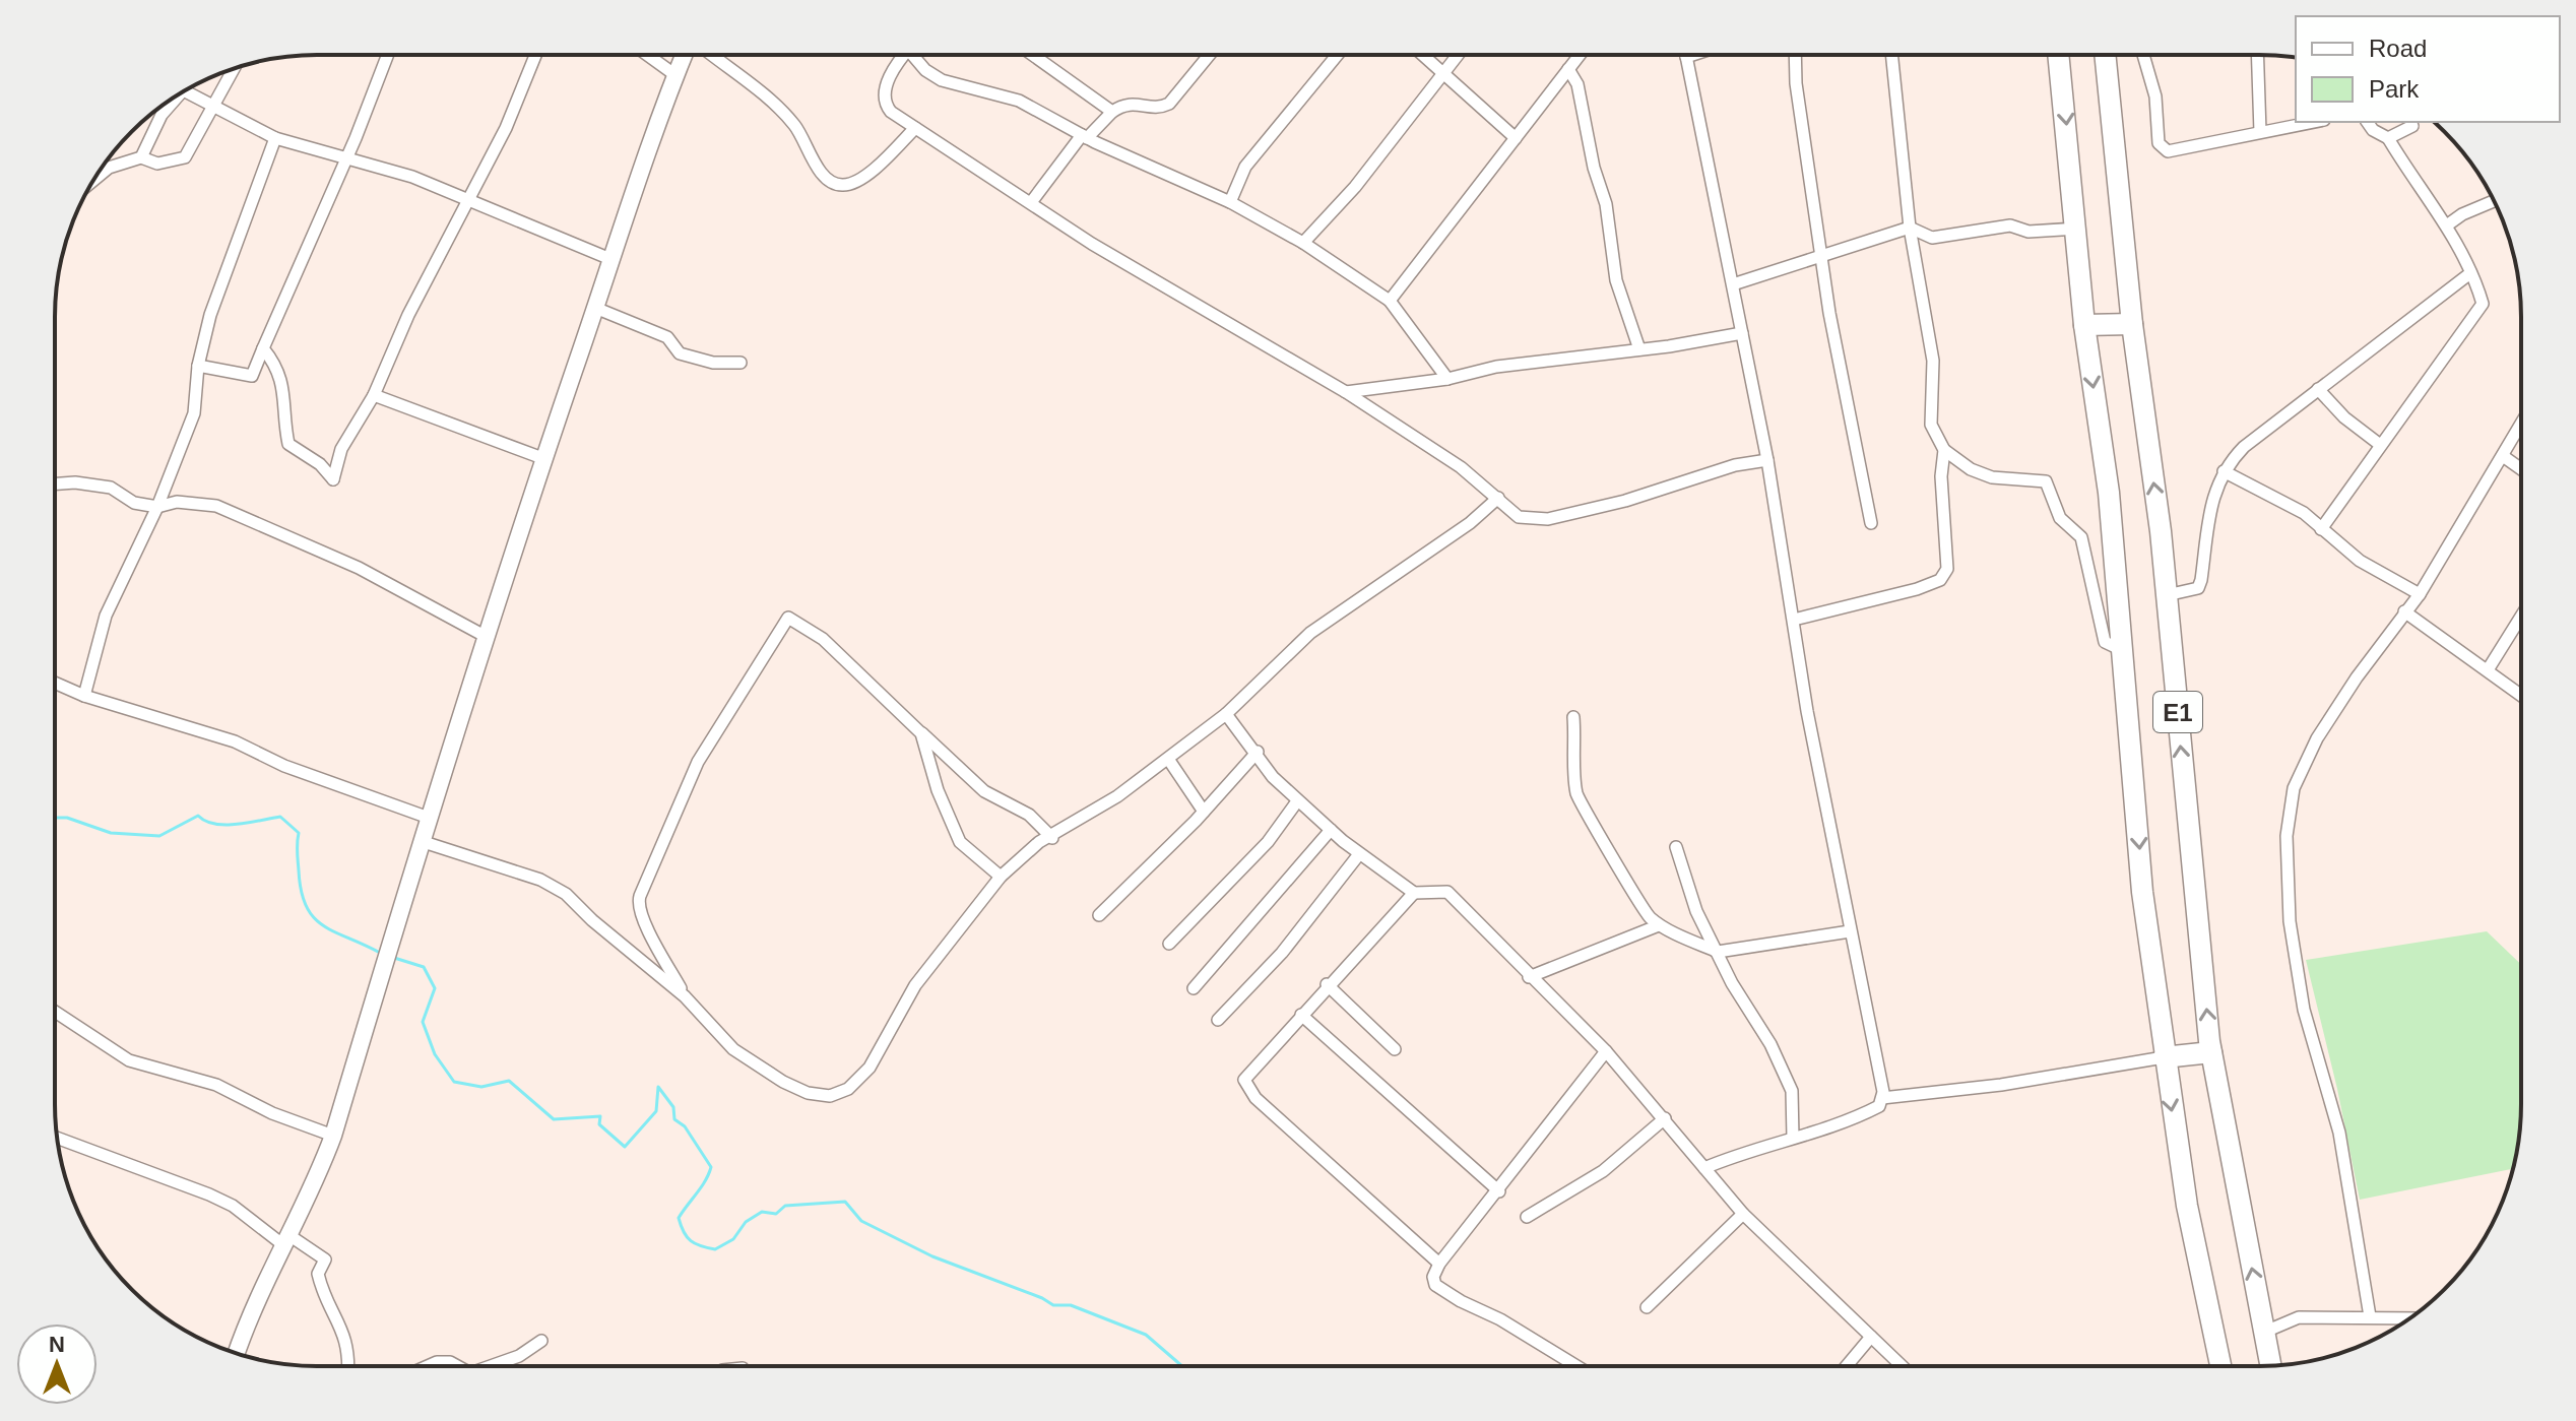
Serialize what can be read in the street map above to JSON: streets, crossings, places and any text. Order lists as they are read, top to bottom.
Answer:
{
  "streets": {
    "highway": ["E1"]
  },
  "legend": ["Road", "Park"],
  "north": "top"
}
